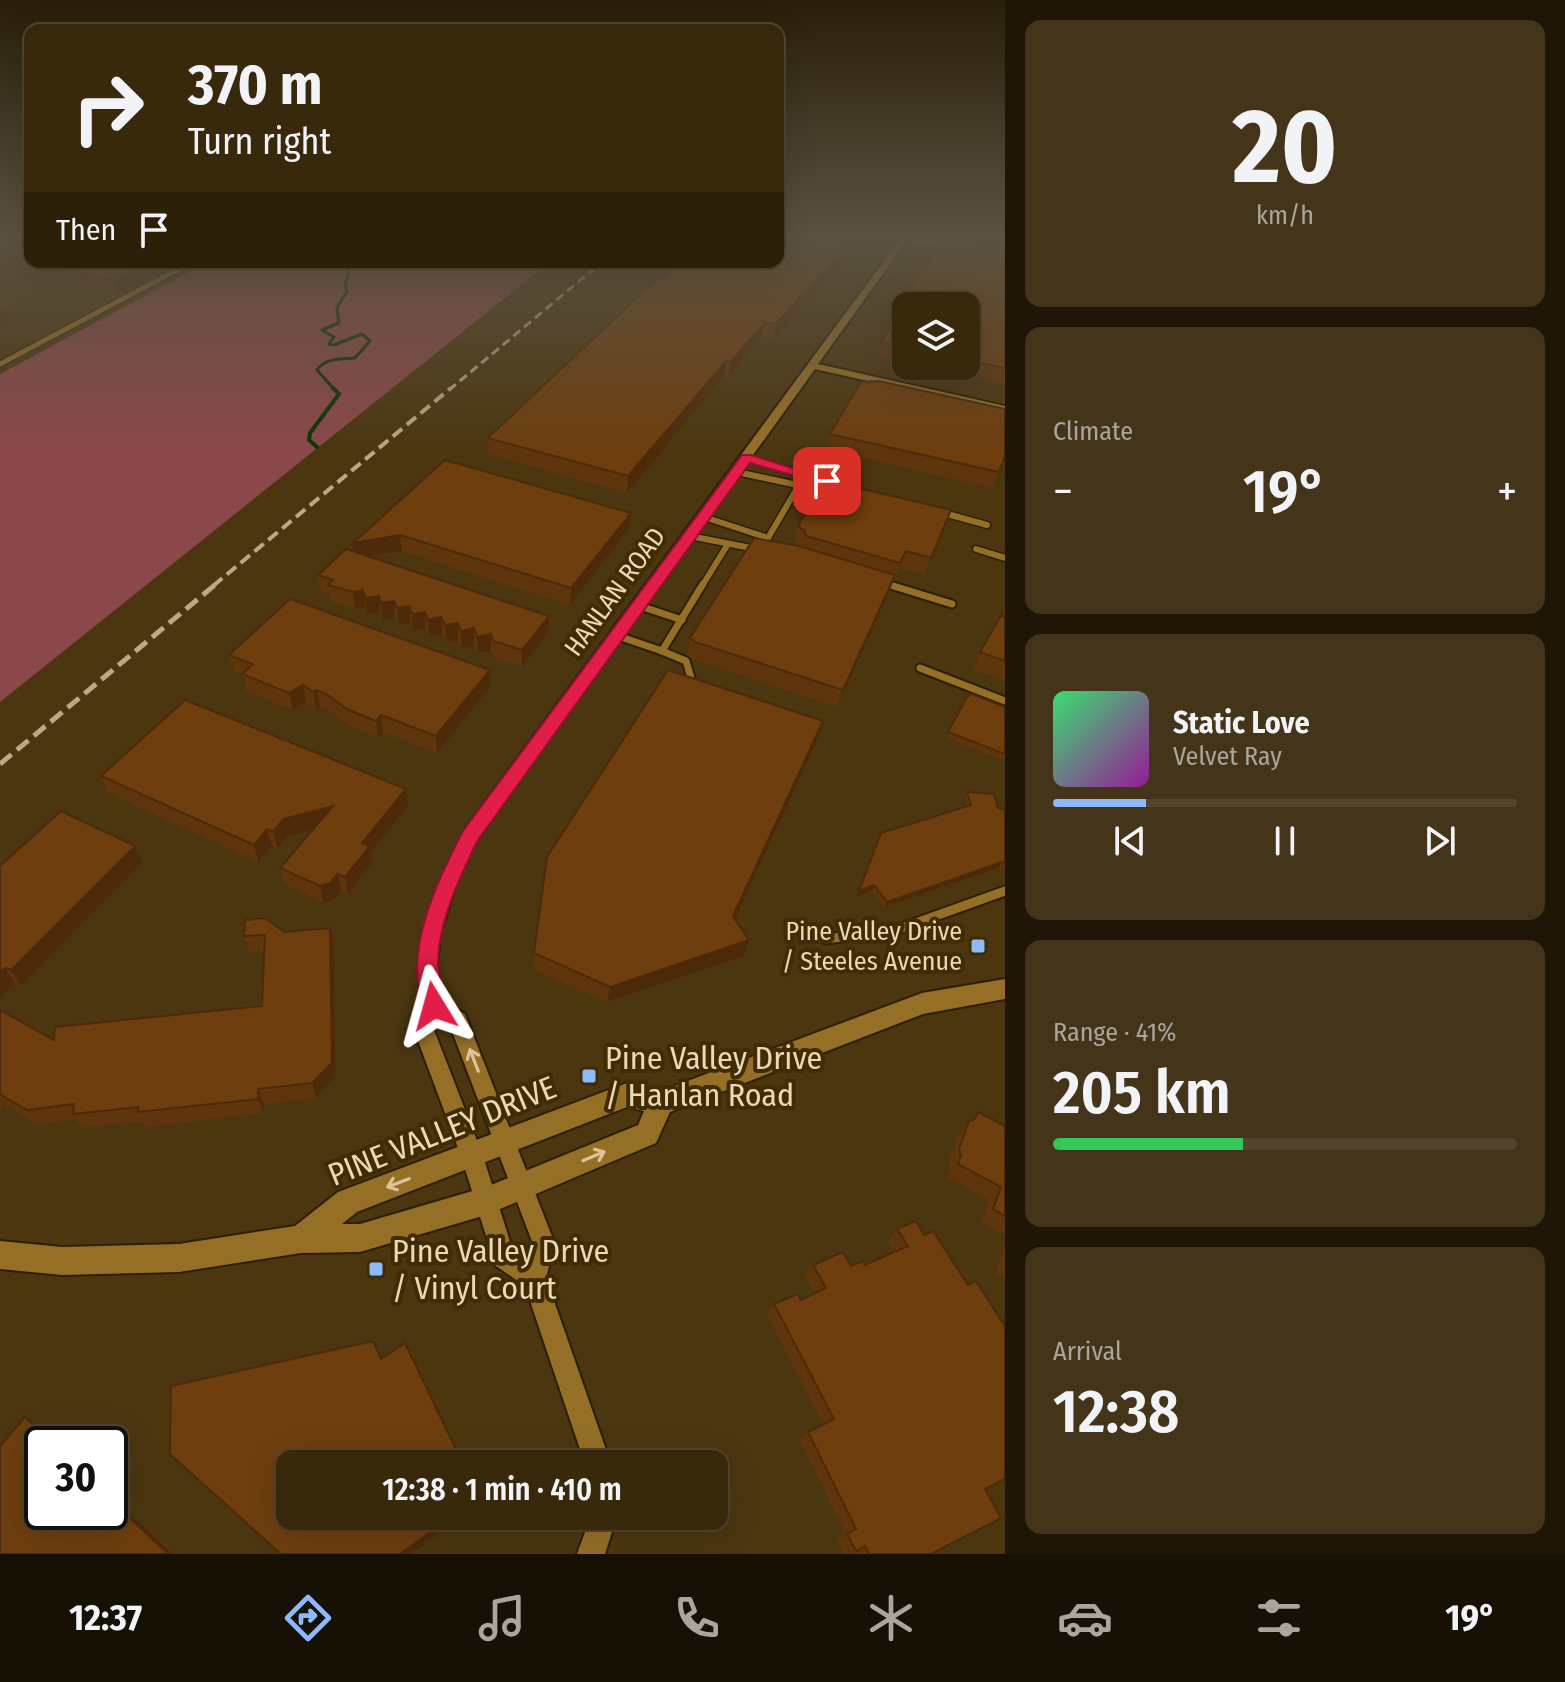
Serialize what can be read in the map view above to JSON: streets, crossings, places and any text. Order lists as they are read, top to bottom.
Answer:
{
  "streets": {
    "main road": ["PINE VALLEY DRIVE"],
    "street": ["HANLAN ROAD"]
  },
  "crossings": [
    ["HANLAN ROAD", "PINE VALLEY DRIVE"]
  ],
  "places": {
    "transit": ["Pine Valley Drive / Steeles Avenue", "Pine Valley Drive / Hanlan Road", "Pine Valley Drive / Vinyl Court"]
  },
  "page": {
    "tile": [
      ["20", "km/h"],
      "Climate",
      ["Range · 41%", "205 km"],
      ["Arrival", "12:38"]
    ],
    "turn": ["370 m", "Turn right"],
    "then": "Then",
    "heat": ["−", "19°", "+"],
    "song": ["Static Love", "Velvet Ray"],
    "limit": "30",
    "trip": "12:38 · 1 min · 410 m",
    "tabs": ["12:37", "19°"]
  }
}
